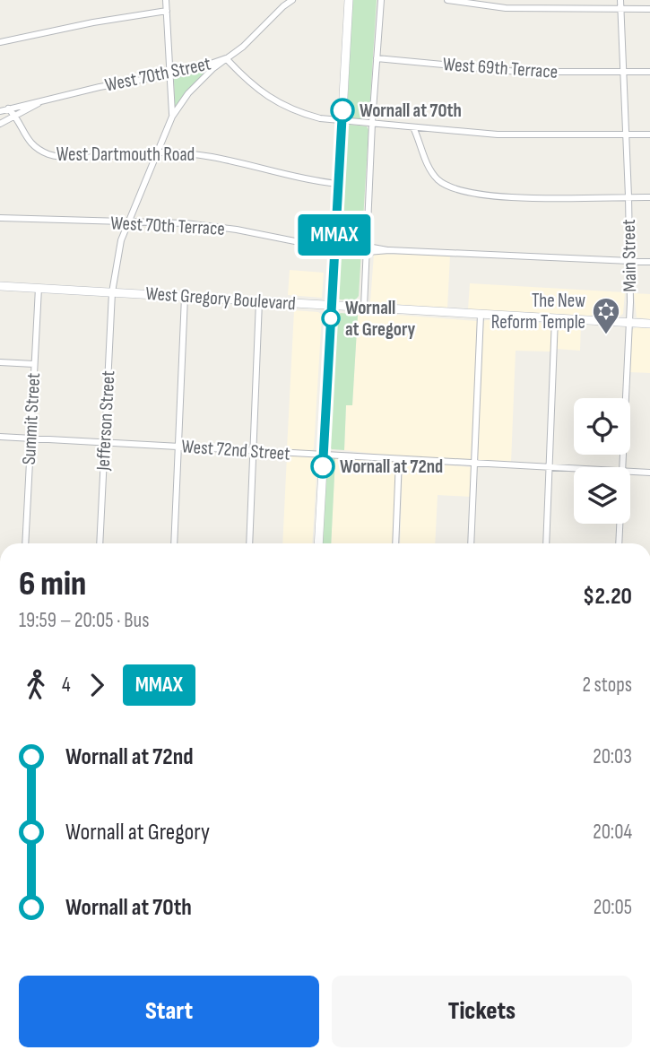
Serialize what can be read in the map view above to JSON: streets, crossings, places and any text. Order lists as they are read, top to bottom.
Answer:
{
  "streets": {
    "main road": ["West Gregory Boulevard"],
    "street": [
      "West 69th Terrace",
      "West 70th Street",
      "West Dartmouth Road",
      "West 70th Terrace",
      "Main Street",
      "Summit Street",
      "Jefferson Street",
      "West 72nd Street"
    ]
  },
  "crossings": [
    ["West 69th Terrace", "Main Street"],
    ["West 70th Street", "West Dartmouth Road"],
    ["West 70th Street", "Main Street"],
    ["West Dartmouth Road", "Jefferson Street"],
    ["West 70th Terrace", "Jefferson Street"],
    ["Main Street", "West Gregory Boulevard"],
    ["West Gregory Boulevard", "Summit Street"],
    ["West Gregory Boulevard", "Jefferson Street"],
    ["Summit Street", "West 72nd Street"],
    ["Jefferson Street", "West 72nd Street"]
  ],
  "places": {
    "other": ["Wornall at 70th", "Wornall at Gregory", "Wornall at 72nd"],
    "synagogue": ["The New Reform Temple"]
  },
  "lines": ["bus line MMAX"],
  "page": {
    "on_map": "MMAX",
    "heading": ["6 min", "19:59 – 20:05 · Bus", "$2.20"],
    "legs": ["4", "MMAX", "2 stops"],
    "list": [
      {
        "name": "Wornall at 72nd",
        "value": "20:03"
      },
      {
        "name": "Wornall at Gregory",
        "value": "20:04"
      },
      {
        "name": "Wornall at 70th",
        "value": "20:05"
      }
    ],
    "buttons": ["Start", "Tickets"]
  }
}
